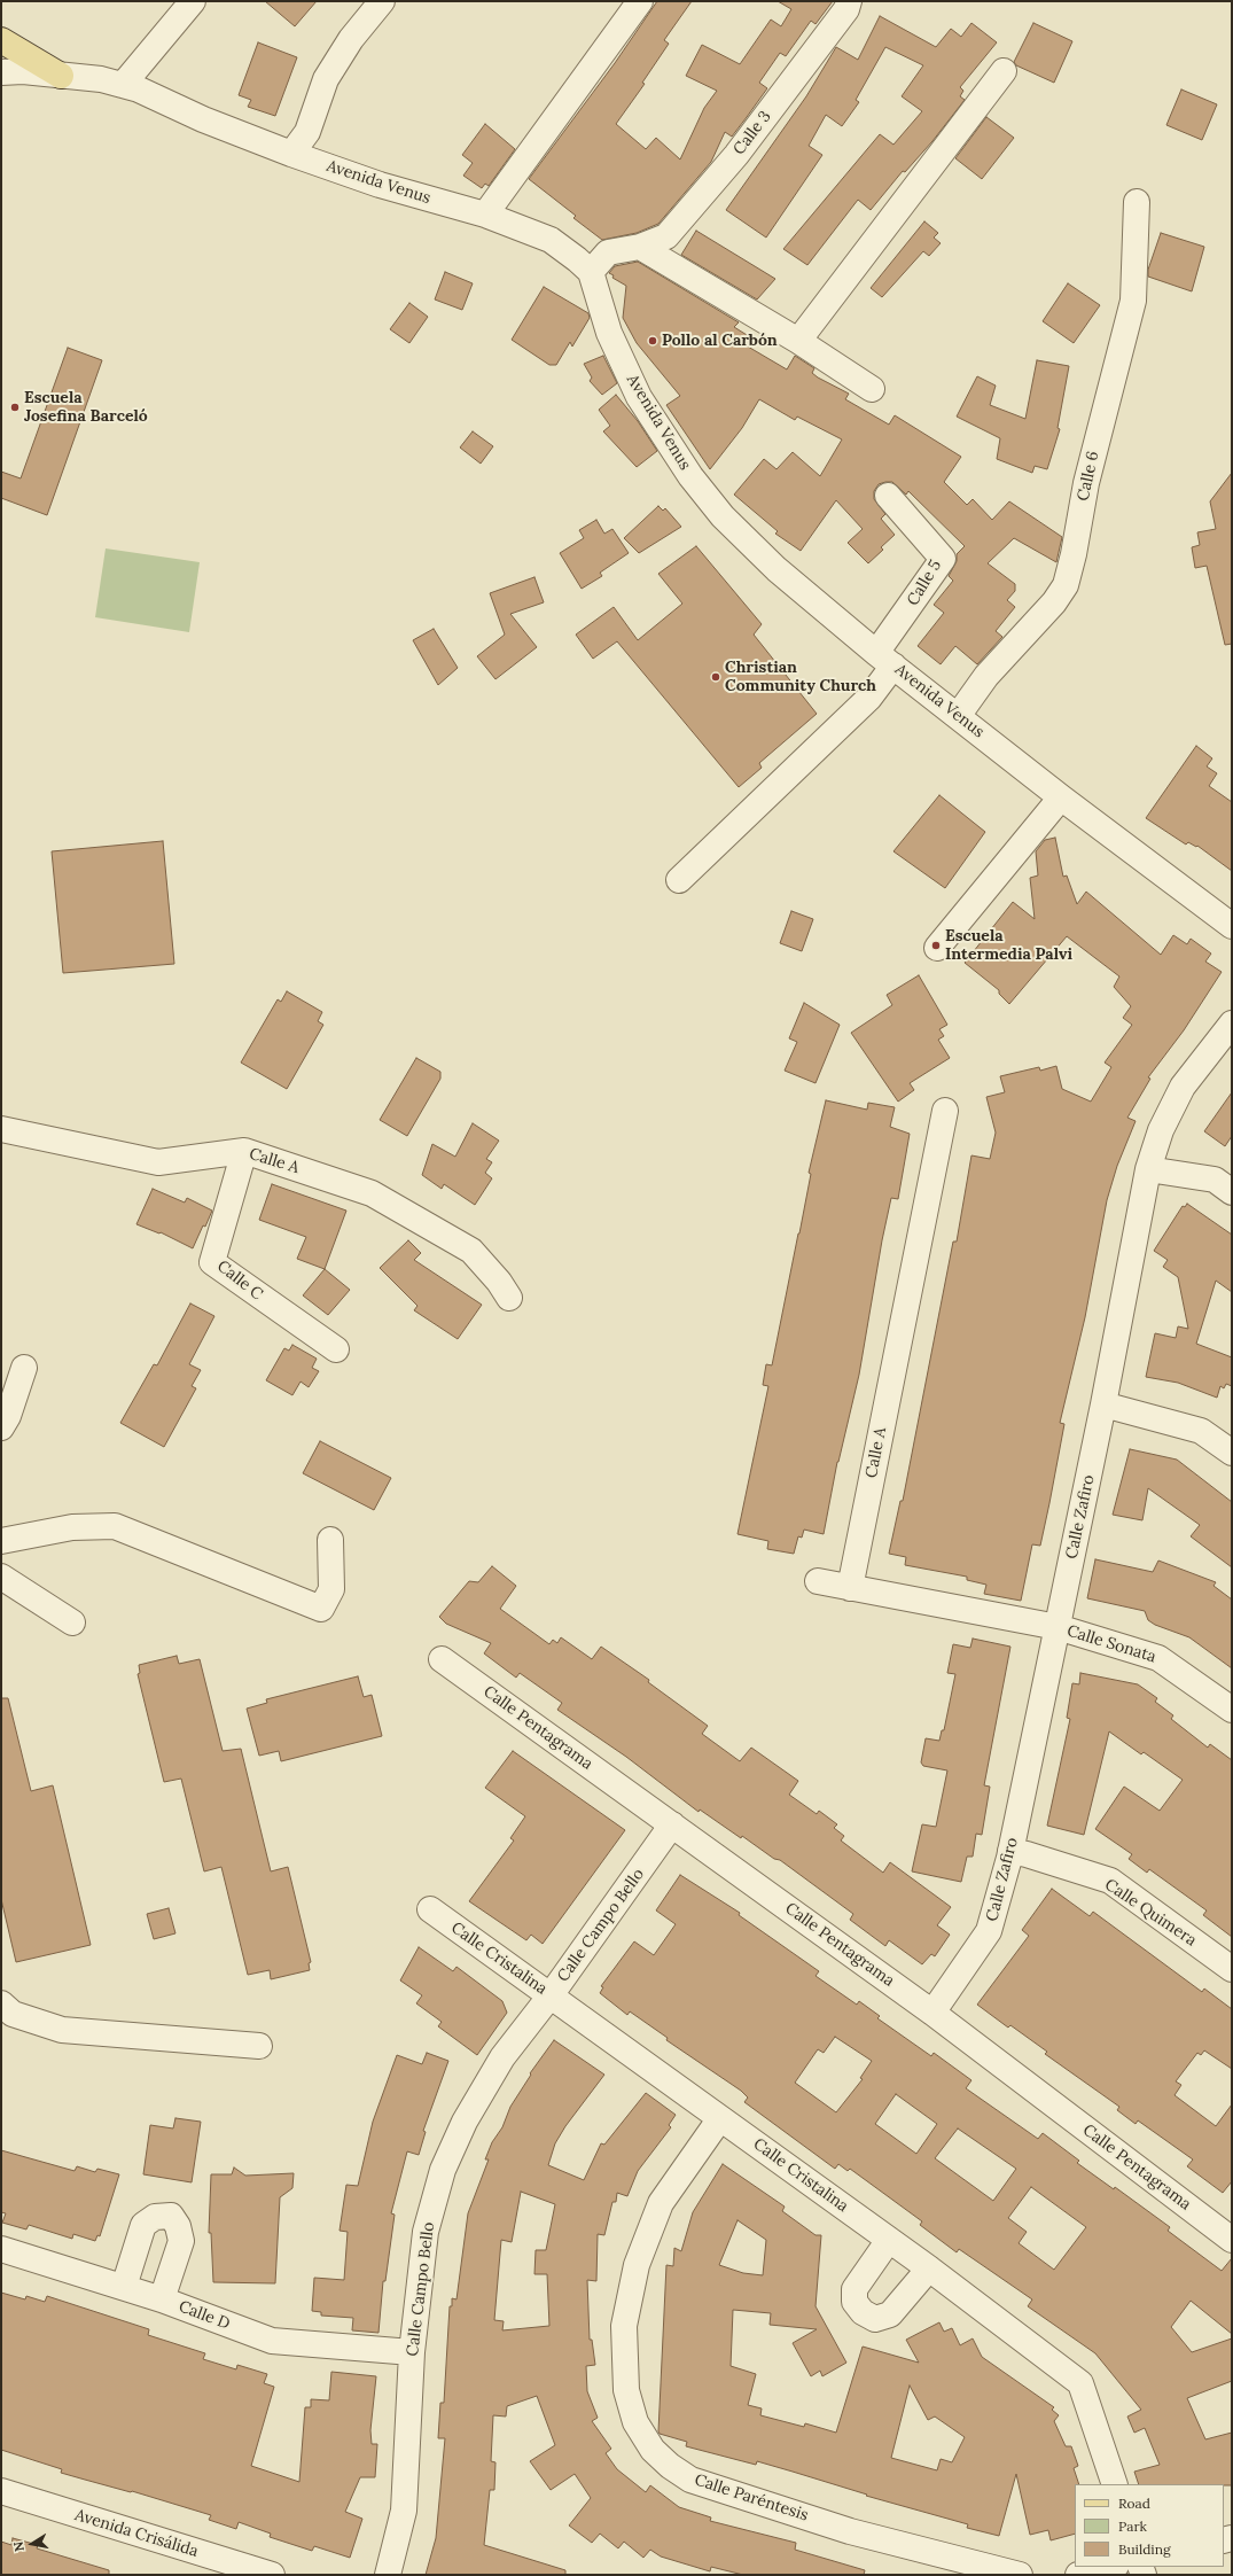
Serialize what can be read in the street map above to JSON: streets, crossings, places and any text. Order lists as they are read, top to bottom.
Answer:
{
  "streets": {
    "street": [
      "Calle 3",
      "Avenida Venus",
      "Calle 6",
      "Calle 5",
      "Calle A",
      "Calle C",
      "Calle Zafiro",
      "Calle Sonata",
      "Calle Pentagrama",
      "Calle Quimera",
      "Calle Campo Bello",
      "Calle Cristalina",
      "Calle D",
      "Calle Paréntesis",
      "Avenida Crisálida"
    ]
  },
  "crossings": [
    ["Calle 3", "Avenida Venus"],
    ["Avenida Venus", "Calle 6"],
    ["Avenida Venus", "Calle 5"],
    ["Calle A", "Calle C"],
    ["Calle Zafiro", "Calle Sonata"],
    ["Calle Zafiro", "Calle Pentagrama"],
    ["Calle Zafiro", "Calle Quimera"],
    ["Calle Pentagrama", "Calle Campo Bello"],
    ["Calle Campo Bello", "Calle Cristalina"],
    ["Calle Campo Bello", "Calle D"],
    ["Calle Cristalina", "Calle Paréntesis"]
  ],
  "places": [
    "Pollo al Carbón",
    "Escuela Josefina Barceló",
    "Christian Community Church",
    "Escuela Intermedia Palvi"
  ],
  "legend": ["Road", "Park", "Building"],
  "north": "left"
}
